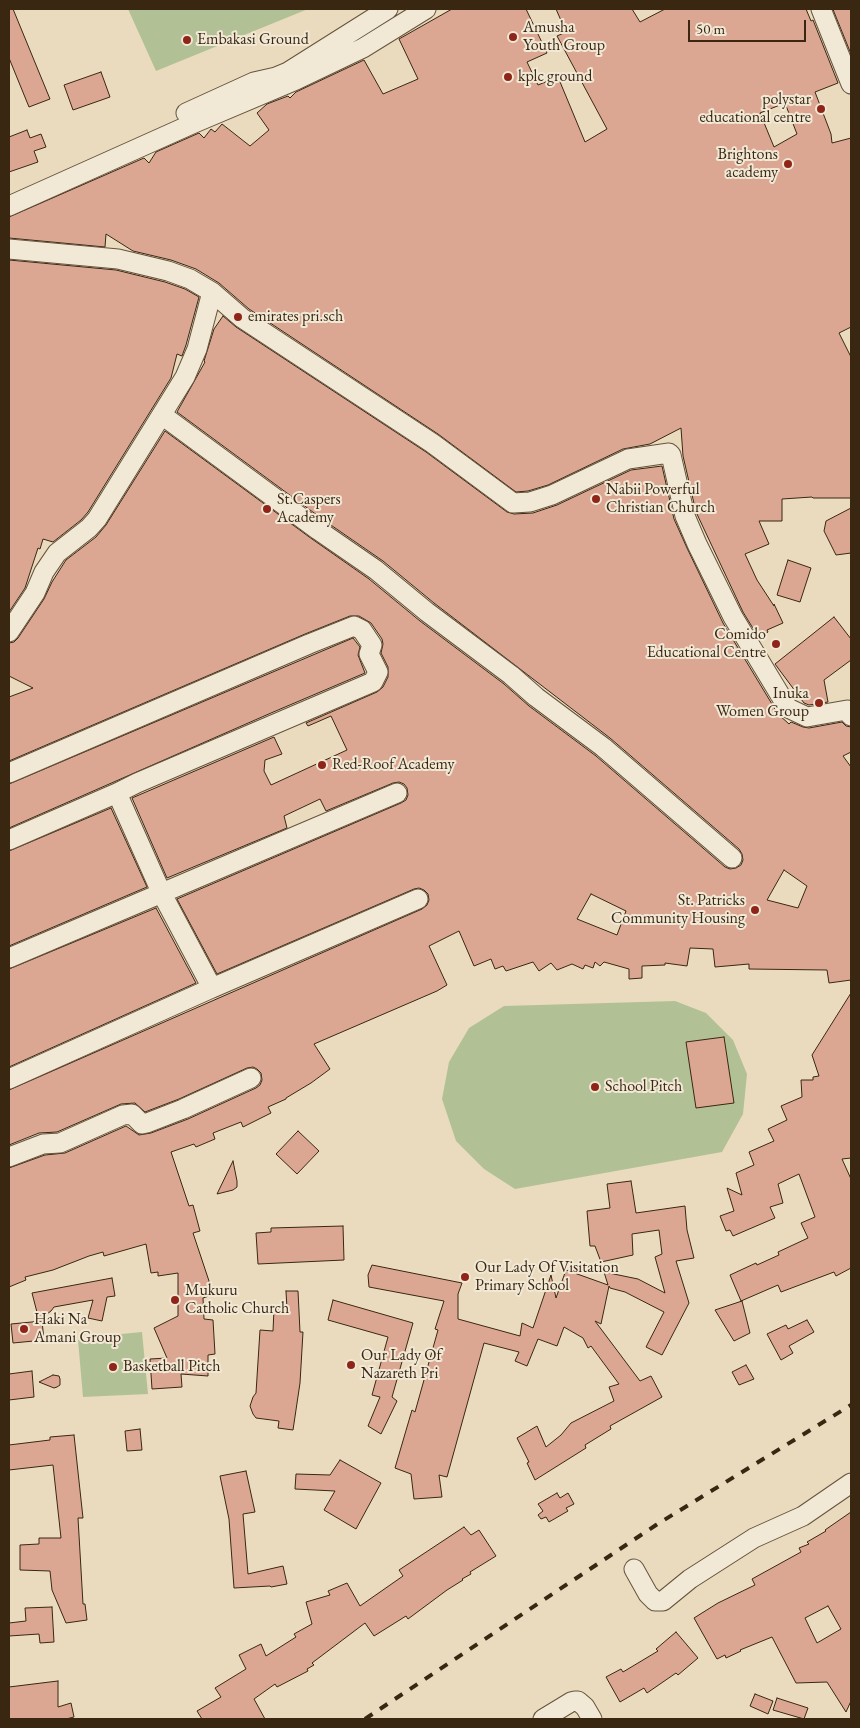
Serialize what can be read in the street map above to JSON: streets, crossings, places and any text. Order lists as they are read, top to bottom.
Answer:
{
  "places": [
    "Amusha Youth Group",
    "Embakasi Ground",
    "kplc ground",
    "polystar educational centre",
    "Brightons academy",
    "emirates pri.sch",
    "Nabii Powerful Christian Church",
    "St.Caspers Academy",
    "Comido Educational Centre",
    "Inuka Women Group",
    "Red-Roof Academy",
    "St. Patricks Community Housing",
    "School Pitch",
    "Our Lady Of Visitation Primary School",
    "Mukuru Catholic Church",
    "Haki Na Amani Group",
    "Our Lady Of Nazareth Pri",
    "Basketball Pitch"
  ],
  "scale_bar": "50 m"
}
